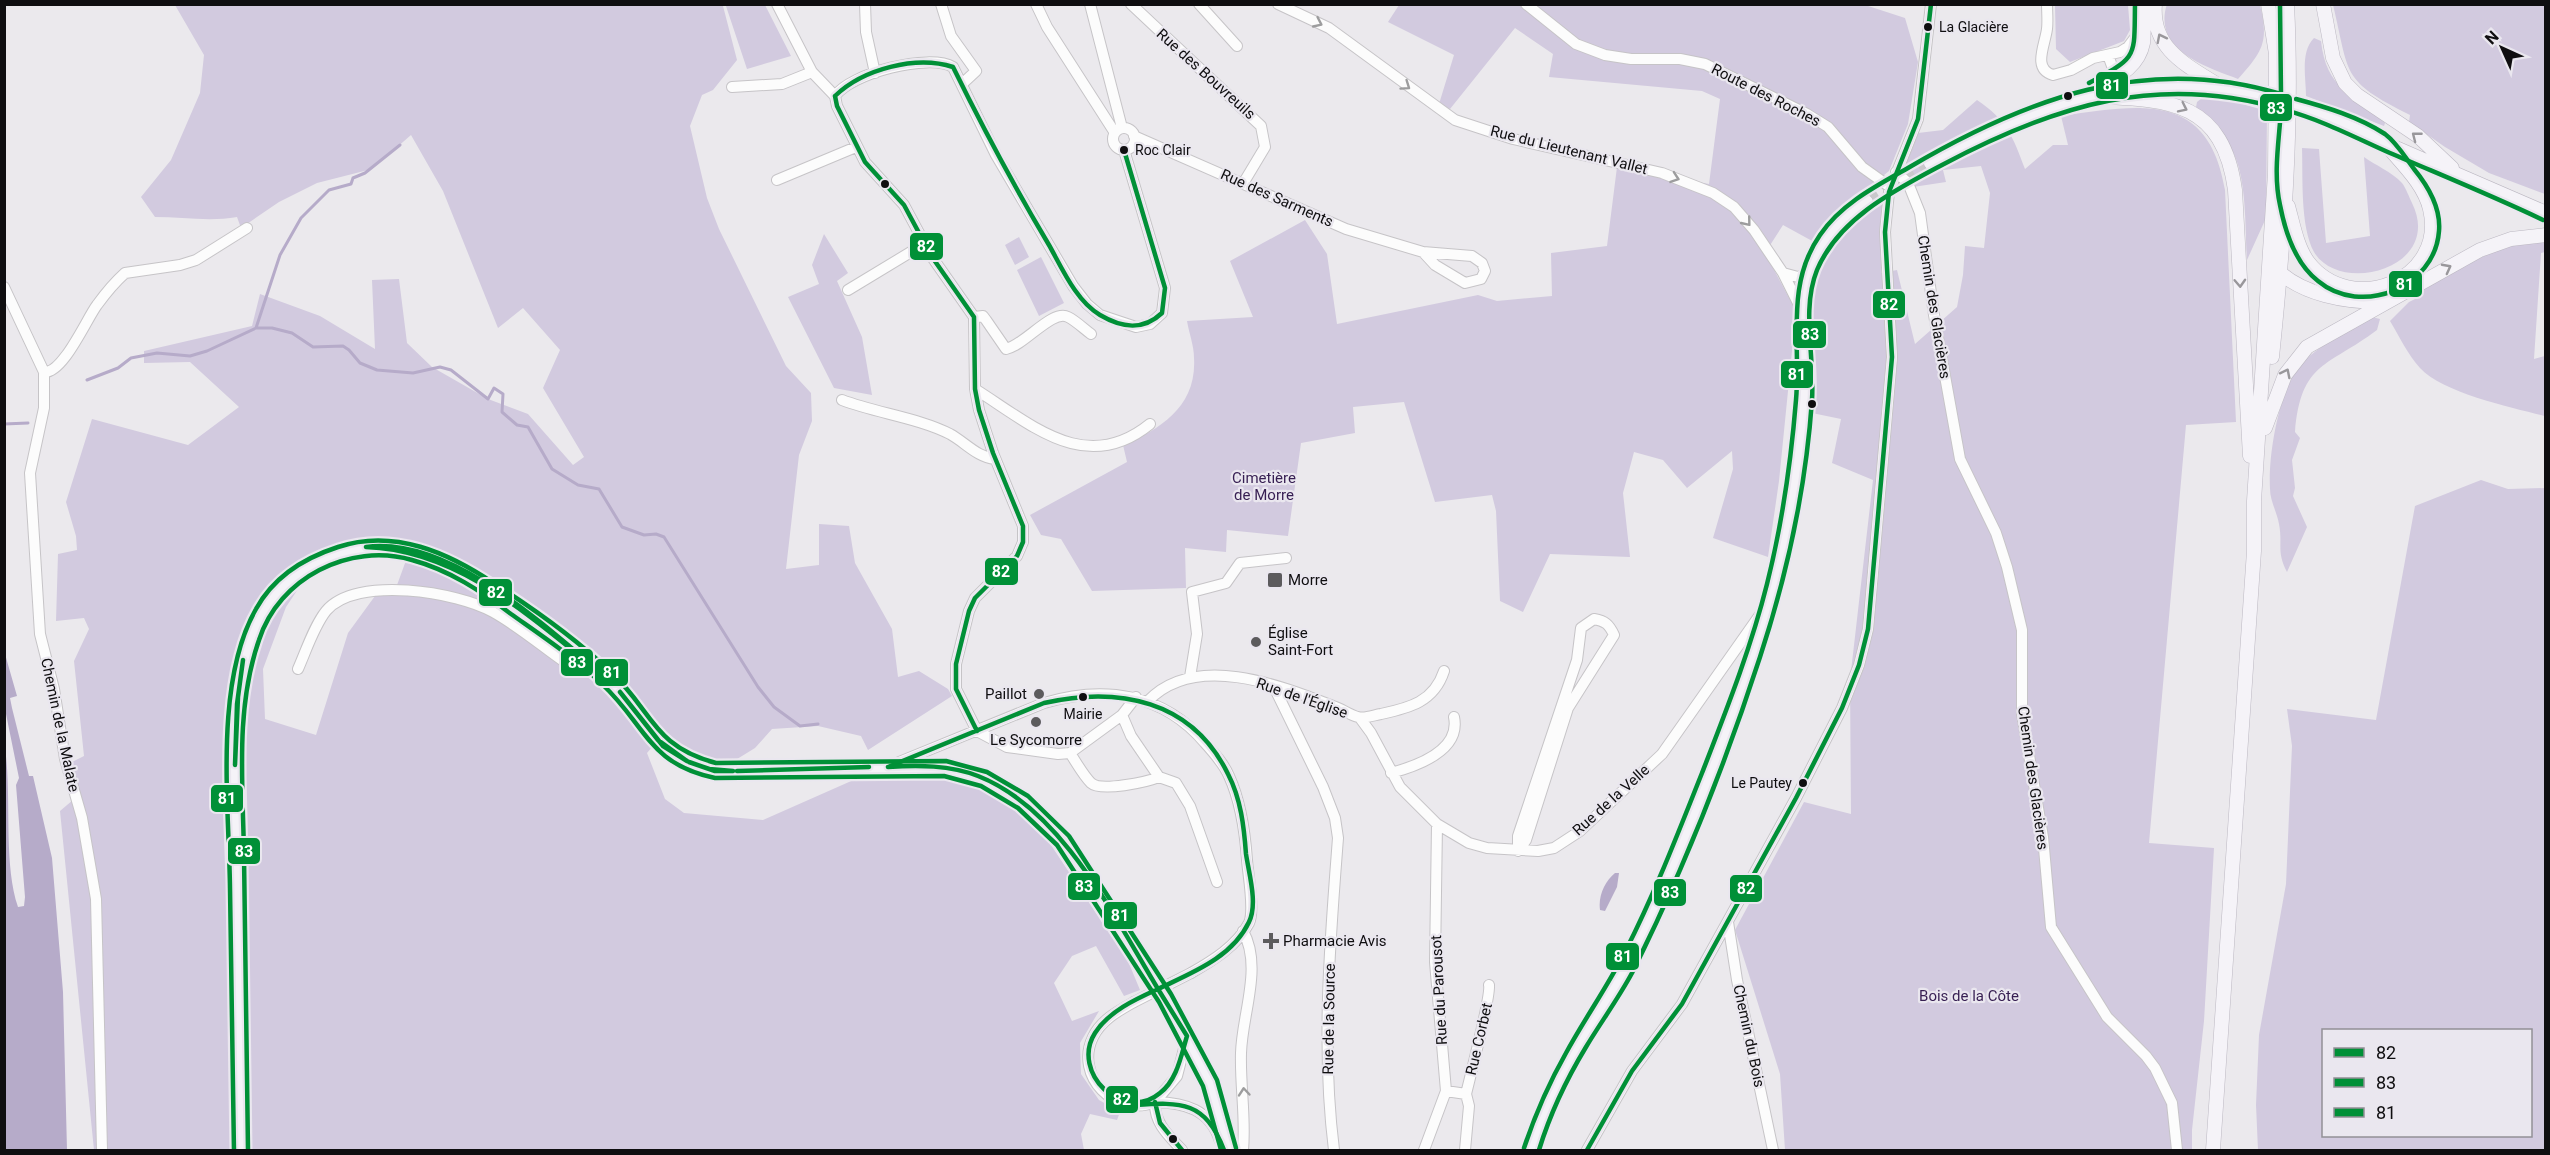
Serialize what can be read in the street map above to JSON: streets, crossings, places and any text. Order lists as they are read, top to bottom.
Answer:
{
  "streets": {
    "street": [
      "Rue des Bouvreuils",
      "Route des Roches",
      "Rue du Lieutenant Vallet",
      "Rue des Sarments",
      "Chemin des Glacières",
      "Rue de l'Église",
      "Chemin de la Malate",
      "Rue de la Velle",
      "Rue du Parousot",
      "Rue de la Source",
      "Chemin du Bois",
      "Rue Corbet"
    ]
  },
  "crossings": [
    ["Rue des Bouvreuils", "Rue des Sarments"],
    ["Rue de l'Église", "Rue de la Velle"],
    ["Rue de l'Église", "Rue de la Source"],
    ["Rue de la Velle", "Rue du Parousot"],
    ["Rue du Parousot", "Rue Corbet"]
  ],
  "one_way": ["Rue du Lieutenant Vallet"],
  "parks": ["Cimetière de Morre", "Bois de la Côte"],
  "places": {
    "other": [
      "La Glacière",
      "Roc Clair",
      "Église Saint-Fort",
      "Paillot",
      "Mairie",
      "Le Sycomorre",
      "Le Pautey"
    ],
    "transit": ["Morre"],
    "health": ["Pharmacie Avis"]
  },
  "lines": ["transit line 82", "transit line 81", "transit line 83"],
  "legend": ["82", "83", "81"],
  "north": "top left"
}
